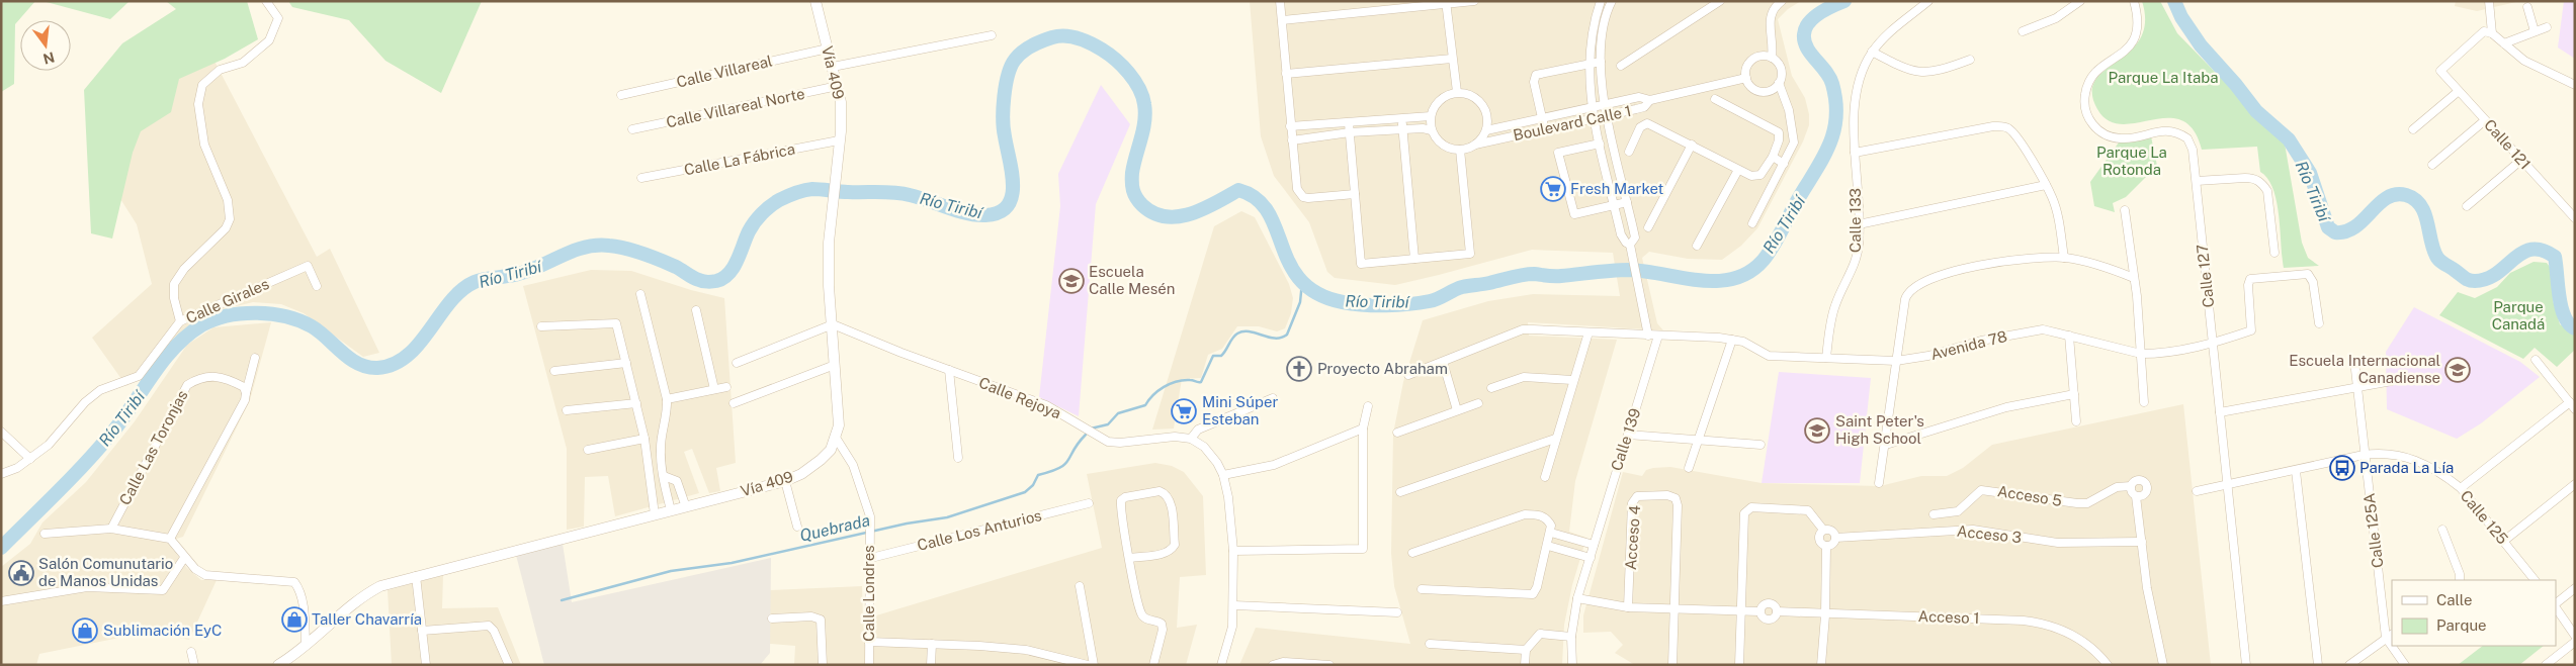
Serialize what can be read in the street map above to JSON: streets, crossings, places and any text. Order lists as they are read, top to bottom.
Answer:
{
  "streets": {
    "street": [
      "Calle Villareal",
      "Vía 409",
      "Calle Villareal Norte",
      "Boulevard Calle 1",
      "Calle 121",
      "Calle La Fábrica",
      "Calle 133",
      "Calle 127",
      "Calle Girales",
      "Avenida 78",
      "Calle Rejoya",
      "Calle 139",
      "Calle Las Toronjas",
      "Acceso 5",
      "Calle 125",
      "Calle Los Anturios",
      "Calle 125A",
      "Acceso 3",
      "Acceso 4",
      "Calle Londres",
      "Acceso 1"
    ]
  },
  "crossings": [
    ["Calle Villareal", "Vía 409"],
    ["Vía 409", "Calle Villareal Norte"],
    ["Vía 409", "Calle La Fábrica"],
    ["Vía 409", "Calle Rejoya"],
    ["Vía 409", "Calle Londres"],
    ["Calle 133", "Avenida 78"],
    ["Calle 127", "Avenida 78"],
    ["Calle 127", "Calle 125"],
    ["Avenida 78", "Calle 139"],
    ["Calle 125", "Calle 125A"],
    ["Calle Los Anturios", "Calle Londres"]
  ],
  "water": ["Río Tiribí", "Quebrada"],
  "parks": ["Parque La Itaba", "Parque La Rotonda", "Parque Canadá"],
  "places": {
    "supermarket": ["Fresh Market", "Mini Súper Esteban"],
    "school or university": ["Escuela Calle Mesén", "Escuela Internacional Canadiense", "Saint Peter's High School"],
    "church": ["Proyecto Abraham"],
    "bus stop": ["Parada La Lía"],
    "public building": ["Salón Comunutario de Manos Unidas"],
    "shop": ["Taller Chavarría", "Sublimación EyC"]
  },
  "legend": ["Calle", "Parque"],
  "north": "bottom"
}
